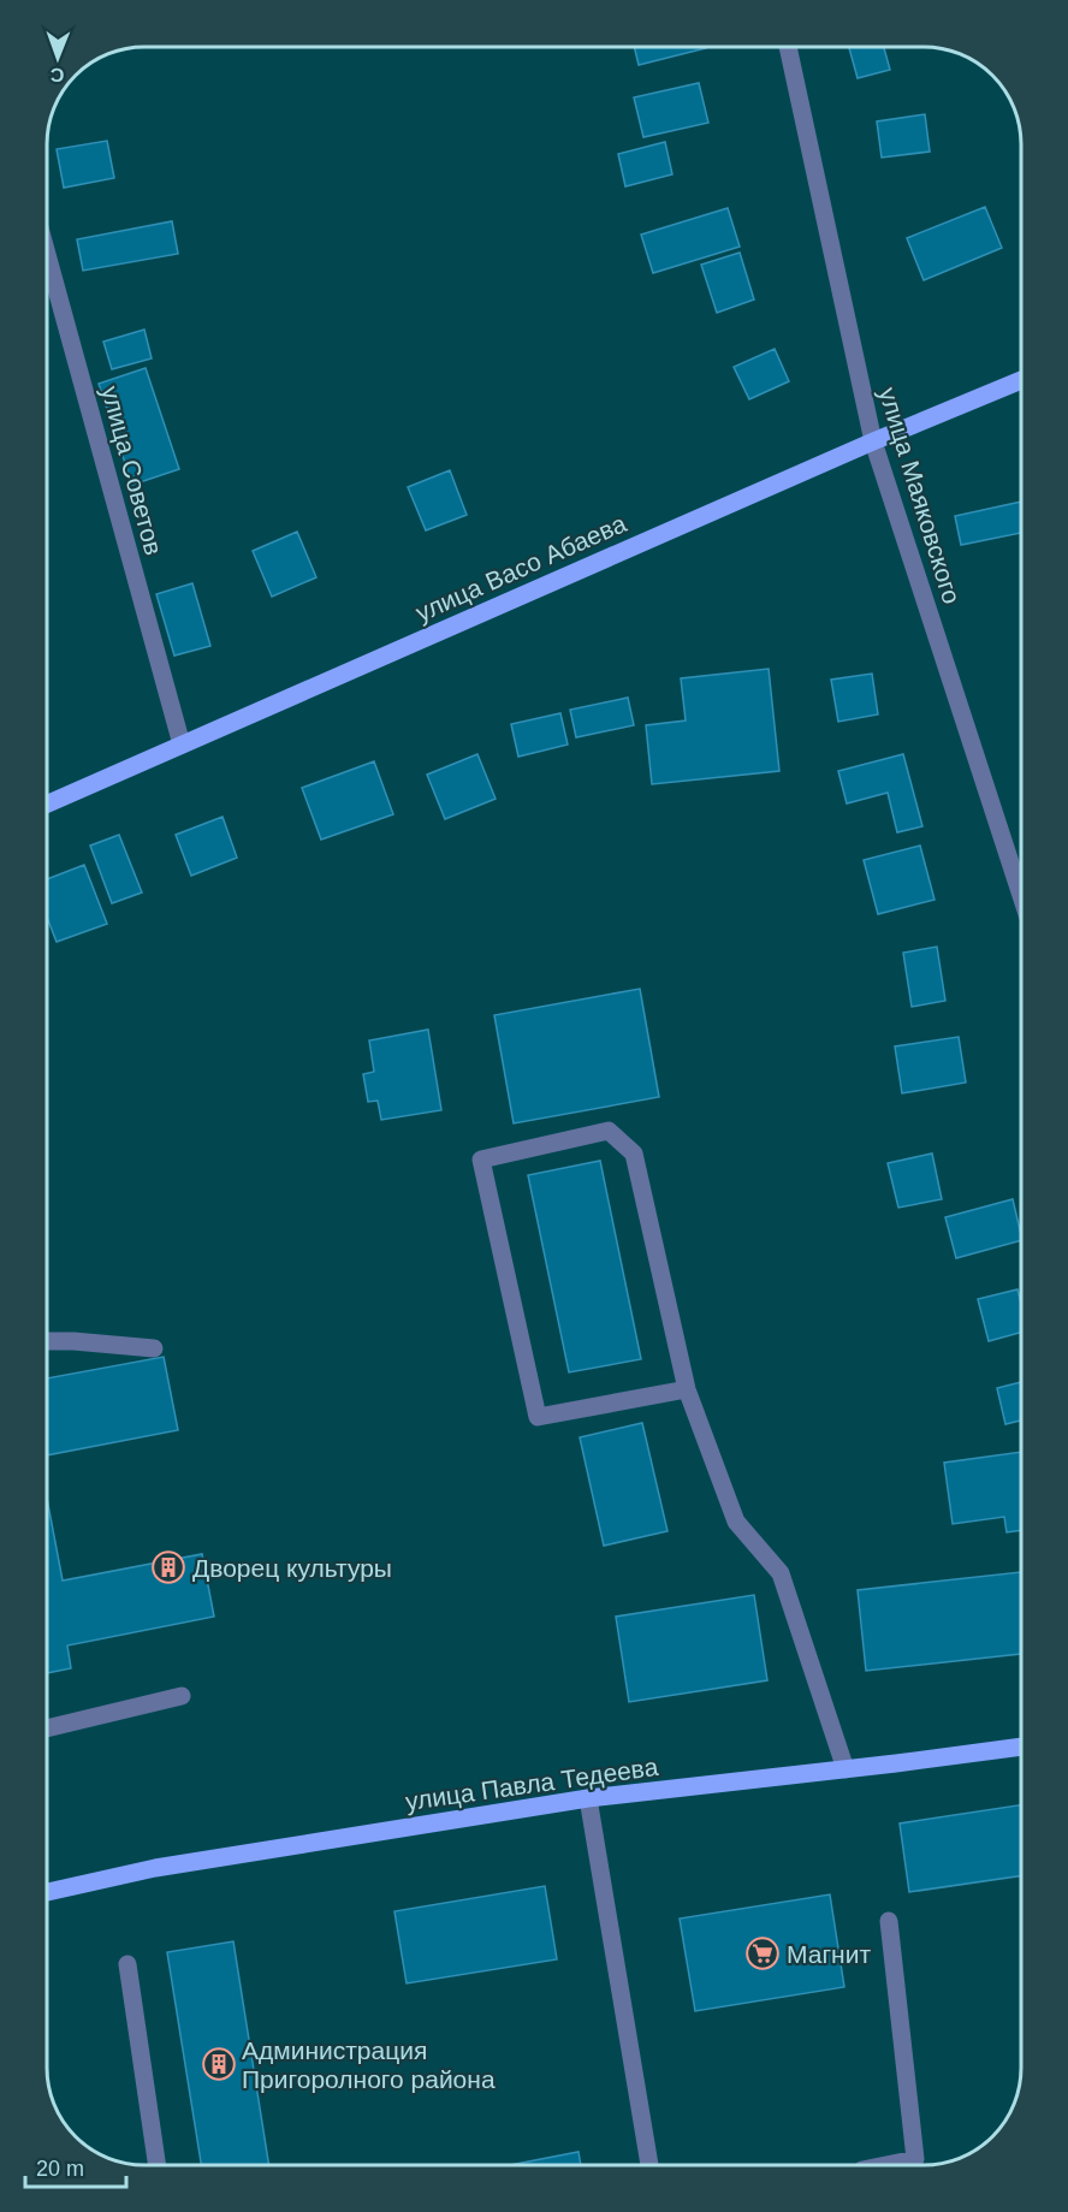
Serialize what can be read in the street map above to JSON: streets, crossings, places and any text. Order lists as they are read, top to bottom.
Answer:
{
  "streets": {
    "main road": ["улица Васо Абаева", "улица Павла Тедеева"],
    "street": ["улица Советов", "улица Маяковского"]
  },
  "crossings": [
    ["улица Советов", "улица Васо Абаева"],
    ["улица Маяковского", "улица Васо Абаева"]
  ],
  "places": {
    "building": ["Дворец культуры", "Администрация Пригоролного района"],
    "supermarket": ["Магнит"]
  },
  "scale_bar": "20 m",
  "north": "bottom"
}
